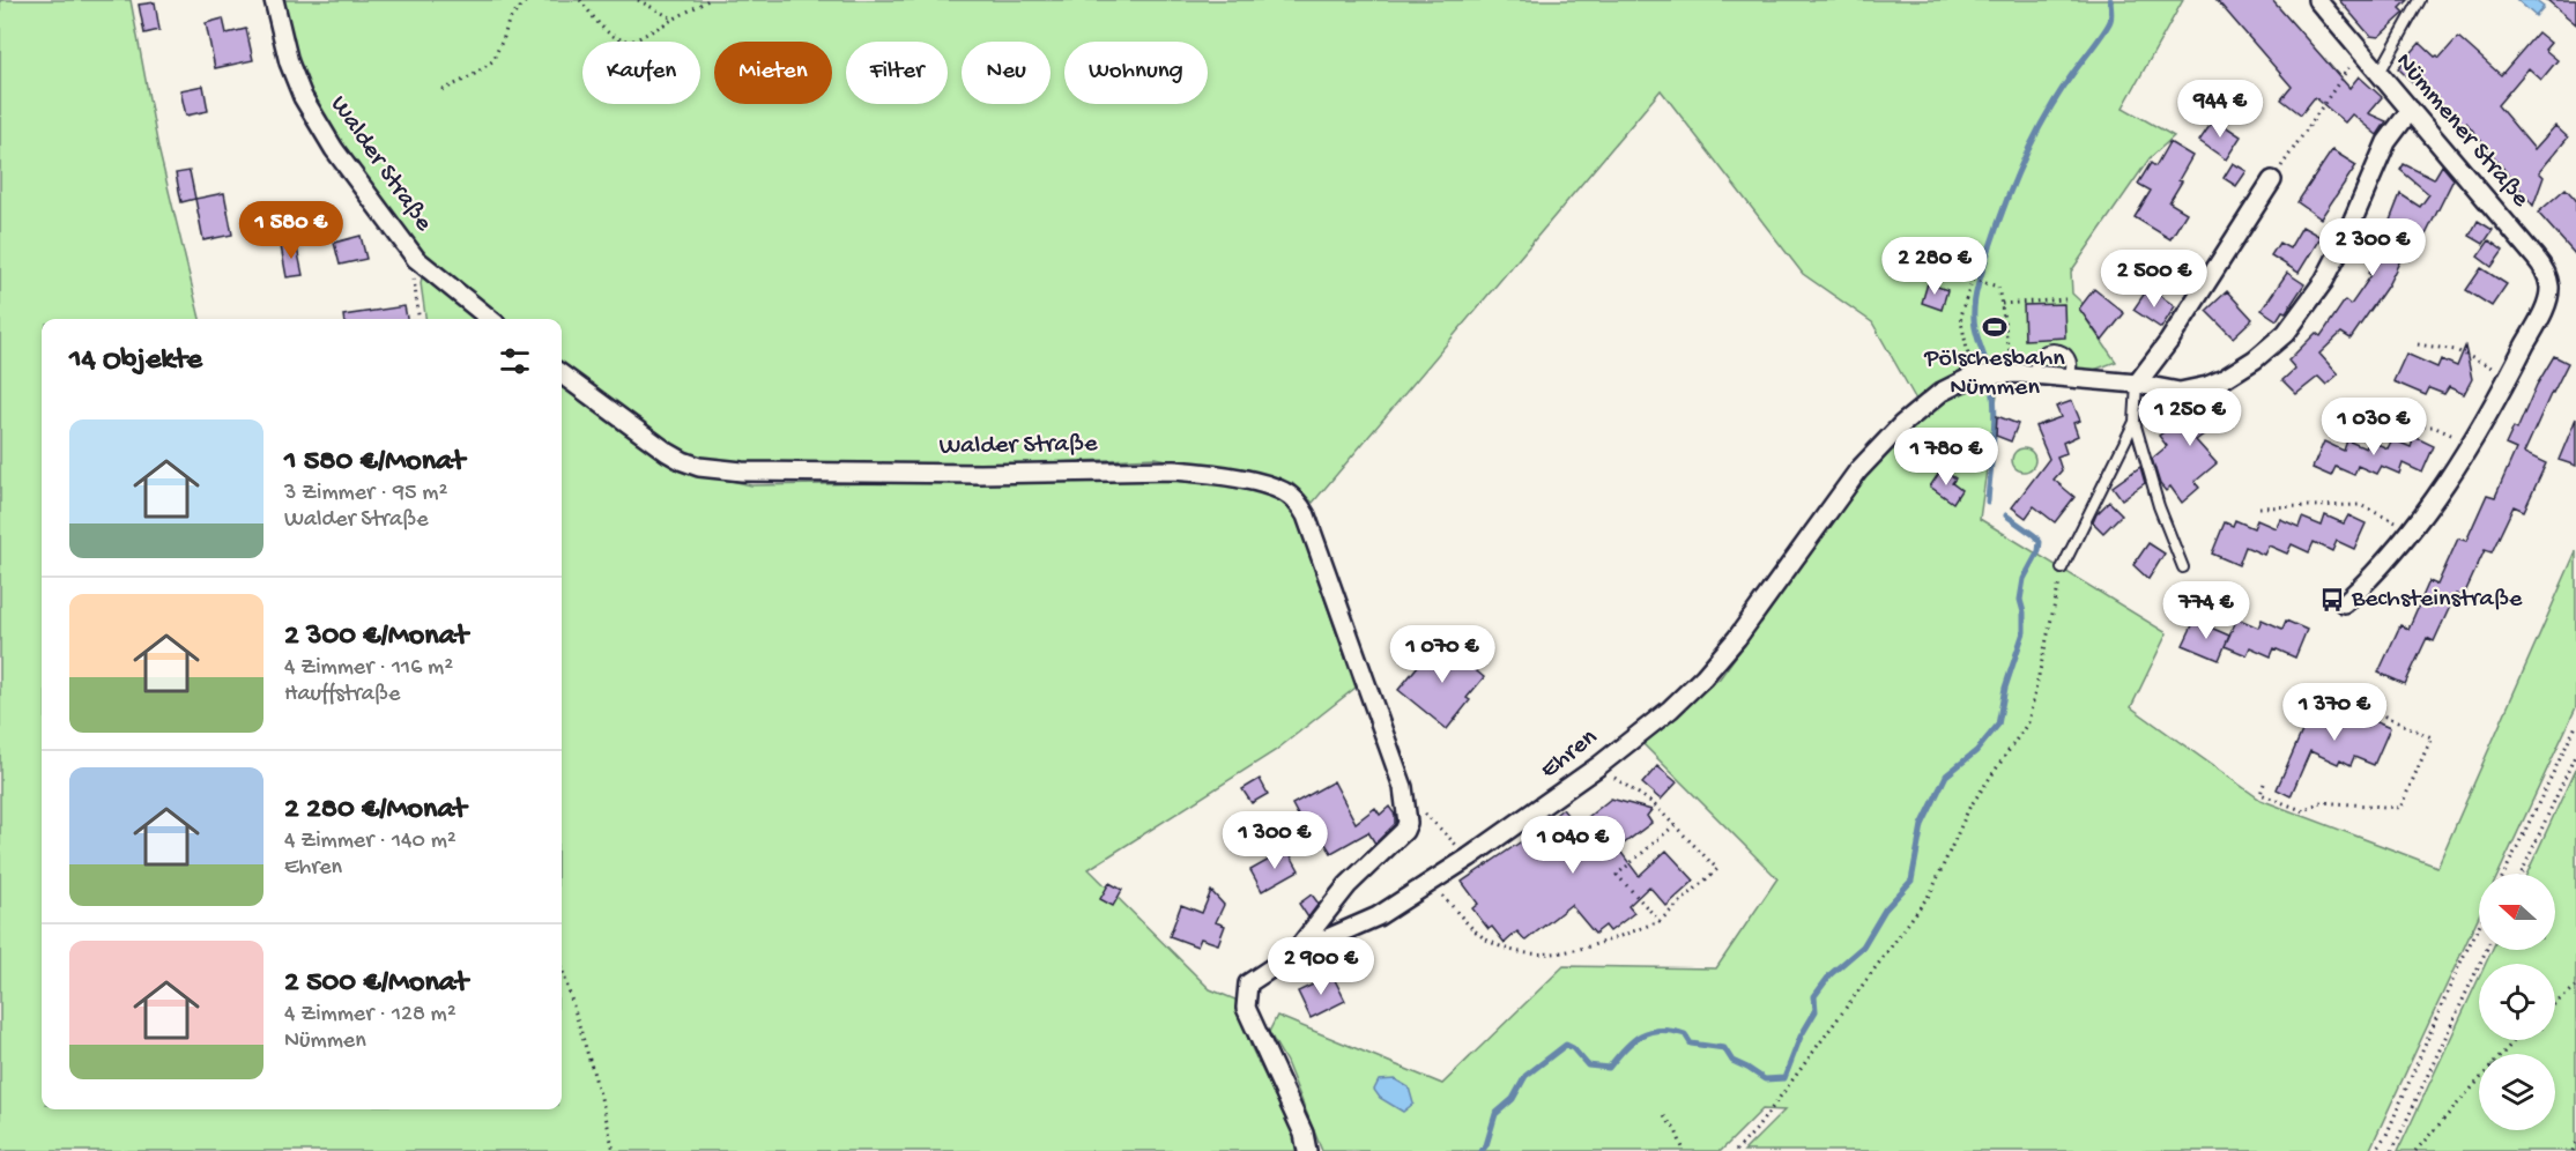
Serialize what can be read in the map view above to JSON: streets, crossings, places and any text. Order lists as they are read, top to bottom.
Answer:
{
  "streets": {
    "street": ["Nümmener Straße", "Walder Straße", "Ehren"]
  },
  "places": {
    "sports": ["Pölschesbahn Nümmen"],
    "bus stop": ["Bechsteinstraße"]
  },
  "north": "left",
  "page": {
    "chip": [
      "Kaufen",
      "Mieten",
      "Filter",
      "Neu",
      "Wohnung"
    ],
    "price": [
      "944 €",
      "1 580 €",
      "2 300 €",
      "2 280 €",
      "2 500 €",
      "1 250 €",
      "1 030 €",
      "1 780 €",
      "774 €",
      "1 070 €",
      "1 370 €",
      "1 300 €",
      "1 040 €",
      "2 900 €"
    ],
    "heading": "14 Objekte",
    "list": [
      {
        "name": "1 580 €/Monat",
        "note": "3 Zimmer · 95 m² · Walder Straße"
      },
      {
        "name": "2 300 €/Monat",
        "note": "4 Zimmer · 116 m² · Hauffstraße"
      },
      {
        "name": "2 280 €/Monat",
        "note": "4 Zimmer · 140 m² · Ehren"
      },
      {
        "name": "2 500 €/Monat",
        "note": "4 Zimmer · 128 m² · Nümmen"
      }
    ]
  }
}
